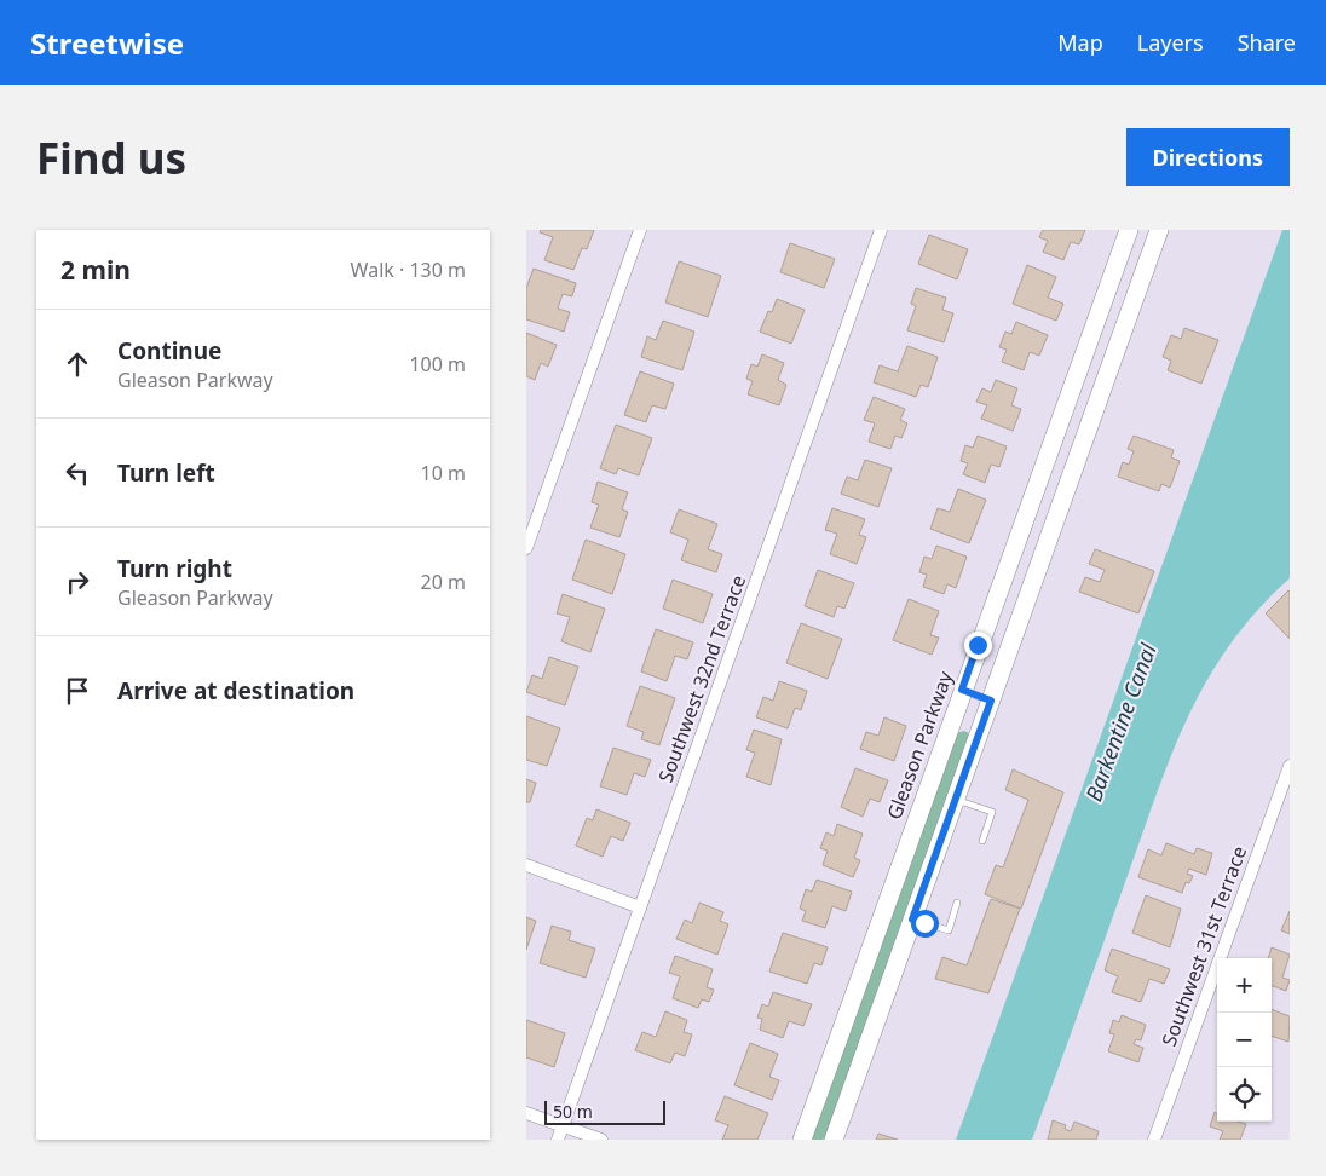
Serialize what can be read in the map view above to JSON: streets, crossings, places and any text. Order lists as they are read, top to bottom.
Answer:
{
  "streets": {
    "main road": ["Gleason Parkway"],
    "street": ["Southwest 32nd Terrace", "Southwest 31st Terrace"]
  },
  "water": ["Barkentine Canal"],
  "scale_bar": "50 m",
  "page": {
    "header": "Streetwise",
    "nav": ["Map", "Layers", "Share"],
    "buttons": "Directions",
    "title": "Find us",
    "heading": ["2 min", "Walk · 130 m"],
    "list": [
      ["Continue", "Gleason Parkway", "100 m"],
      ["Turn left", "10 m"],
      ["Turn right", "Gleason Parkway", "20 m"],
      "Arrive at destination"
    ],
    "map_buttons": ["+", "−"],
    "scale": "50 m"
  }
}
